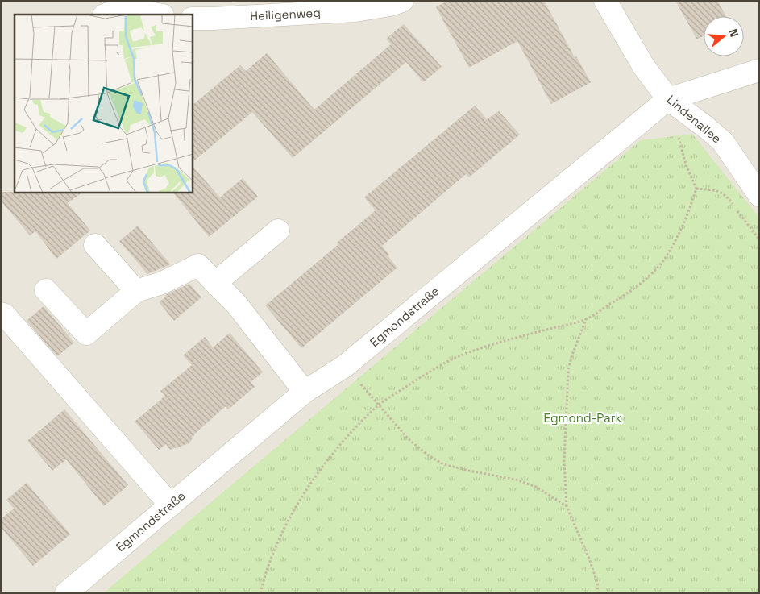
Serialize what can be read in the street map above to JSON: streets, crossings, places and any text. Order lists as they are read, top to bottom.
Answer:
{
  "streets": {
    "street": ["Heiligenweg", "Lindenallee", "Egmondstraße"]
  },
  "crossings": [
    ["Lindenallee", "Egmondstraße"]
  ],
  "parks": ["Egmond-Park"],
  "north": "right"
}
